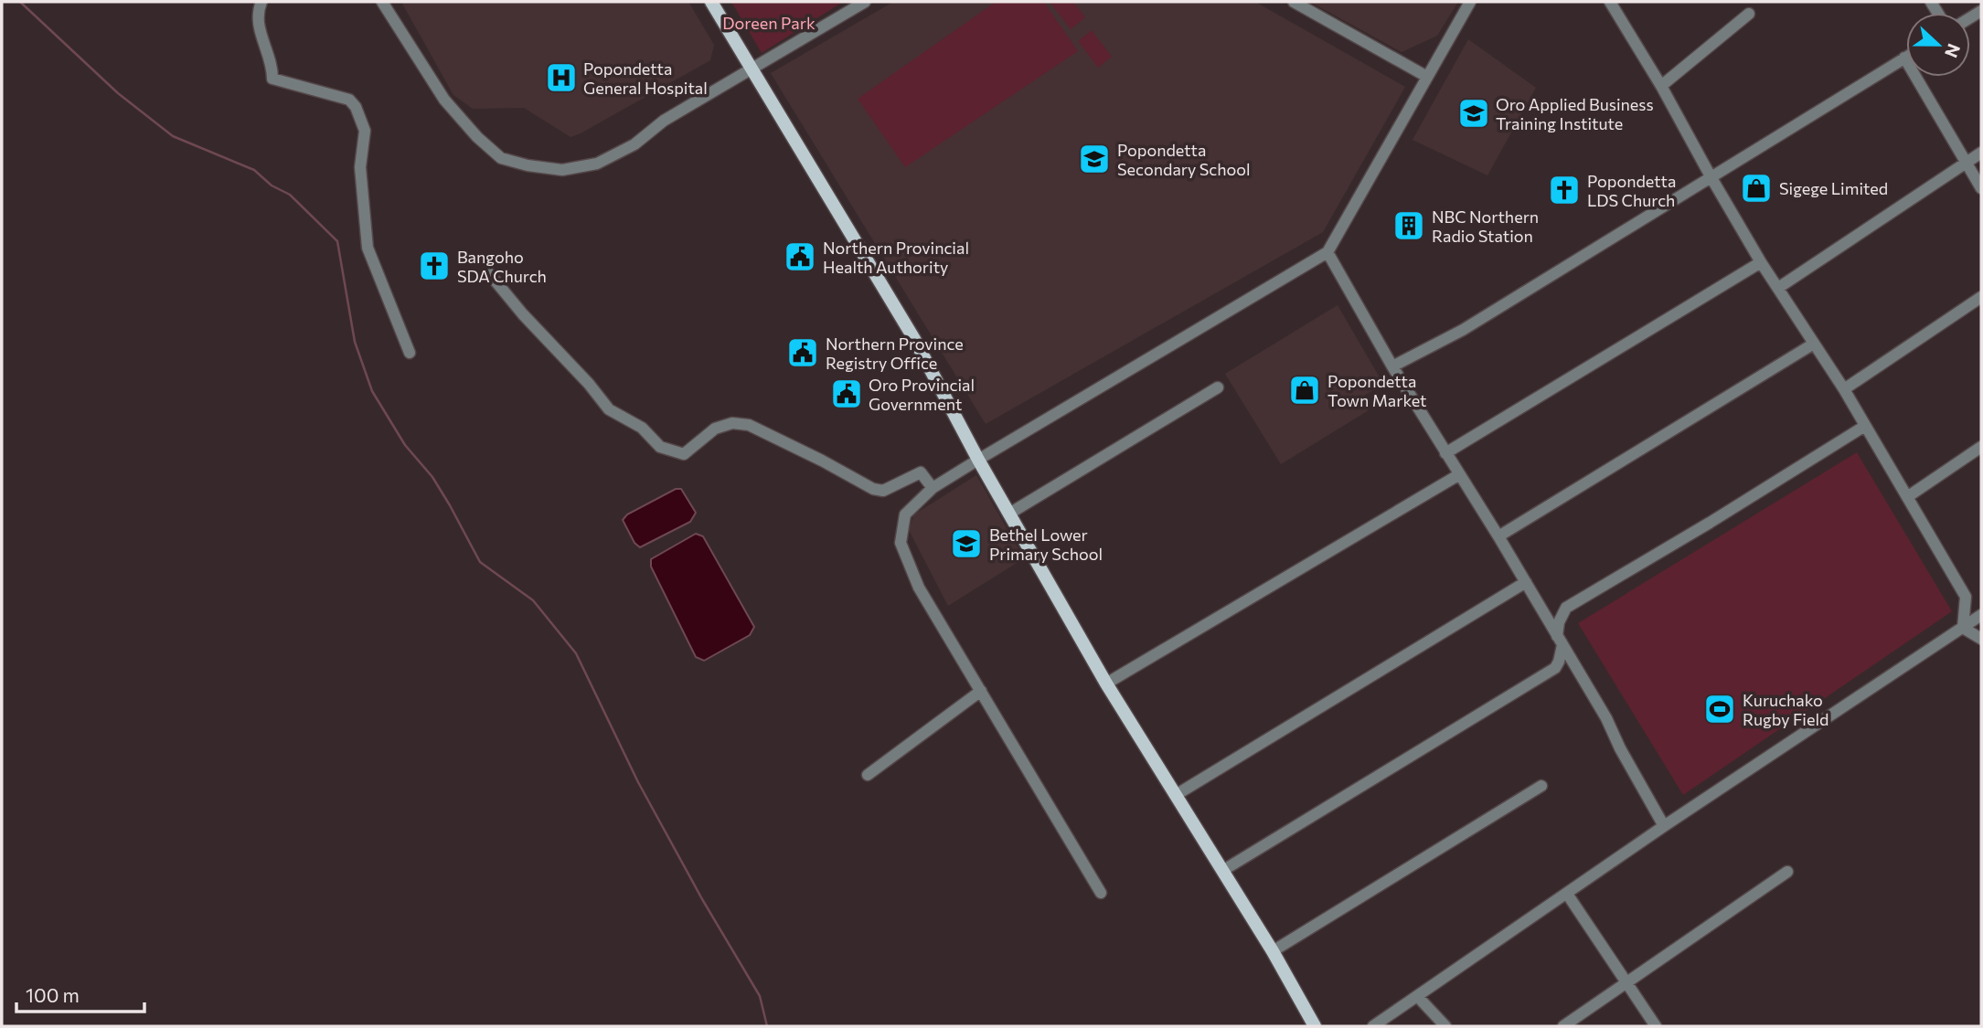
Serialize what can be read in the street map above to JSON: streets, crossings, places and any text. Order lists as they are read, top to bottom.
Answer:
{
  "parks": ["Doreen Park"],
  "places": {
    "hospital": ["Popondetta General Hospital"],
    "school or university": ["Oro Applied Business Training Institute", "Popondetta Secondary School", "Bethel Lower Primary School"],
    "shop": ["Sigege Limited", "Popondetta Town Market"],
    "church": ["Popondetta LDS Church", "Bangoho SDA Church"],
    "building": ["NBC Northern Radio Station"],
    "public building": ["Northern Provincial Health Authority", "Northern Province Registry Office", "Oro Provincial Government"],
    "sports": ["Kuruchako Rugby Field"]
  },
  "scale_bar": "100 m",
  "north": "right"
}
